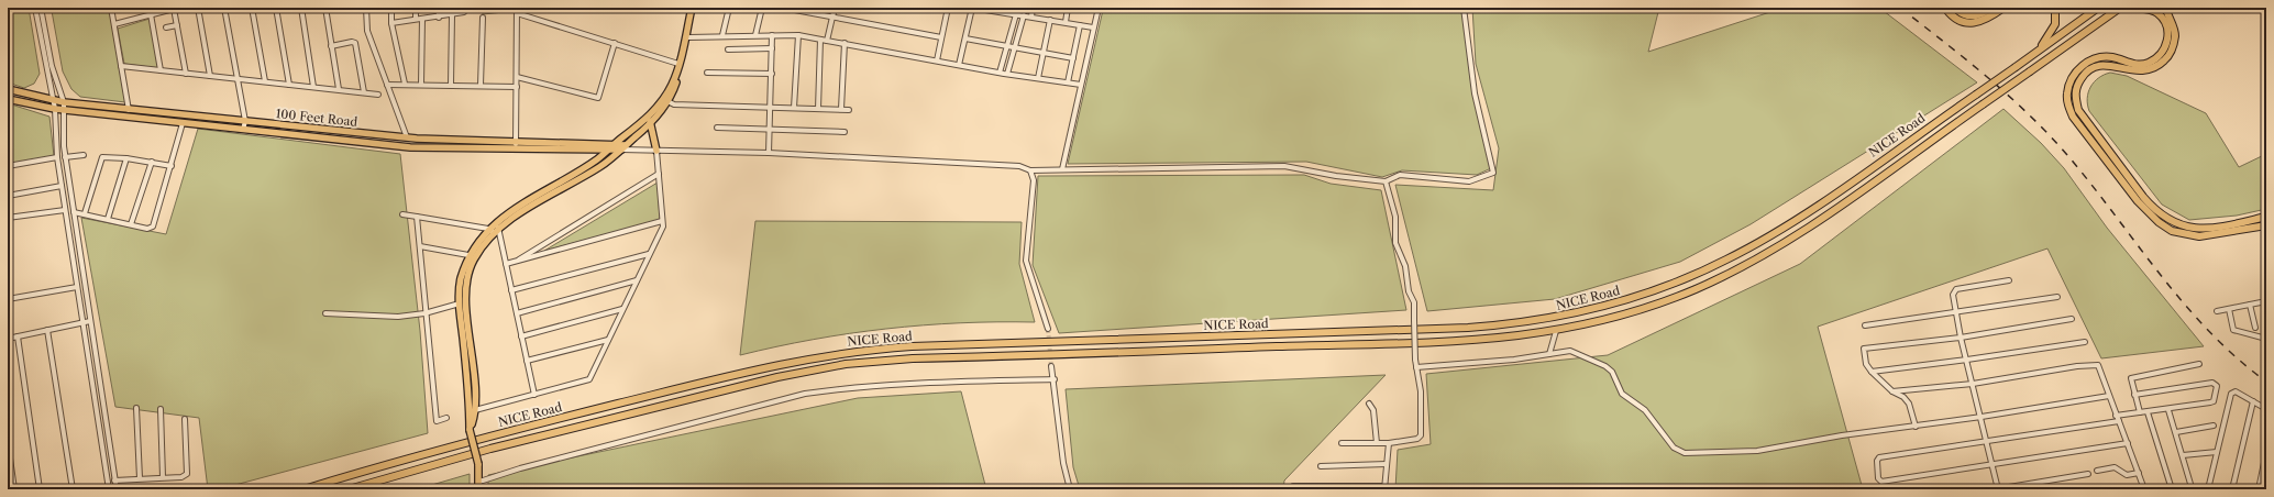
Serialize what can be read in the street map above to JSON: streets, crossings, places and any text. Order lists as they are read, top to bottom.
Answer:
{
  "streets": {
    "highway": ["NICE Road"],
    "main road": ["100 Feet Road"]
  }
}
